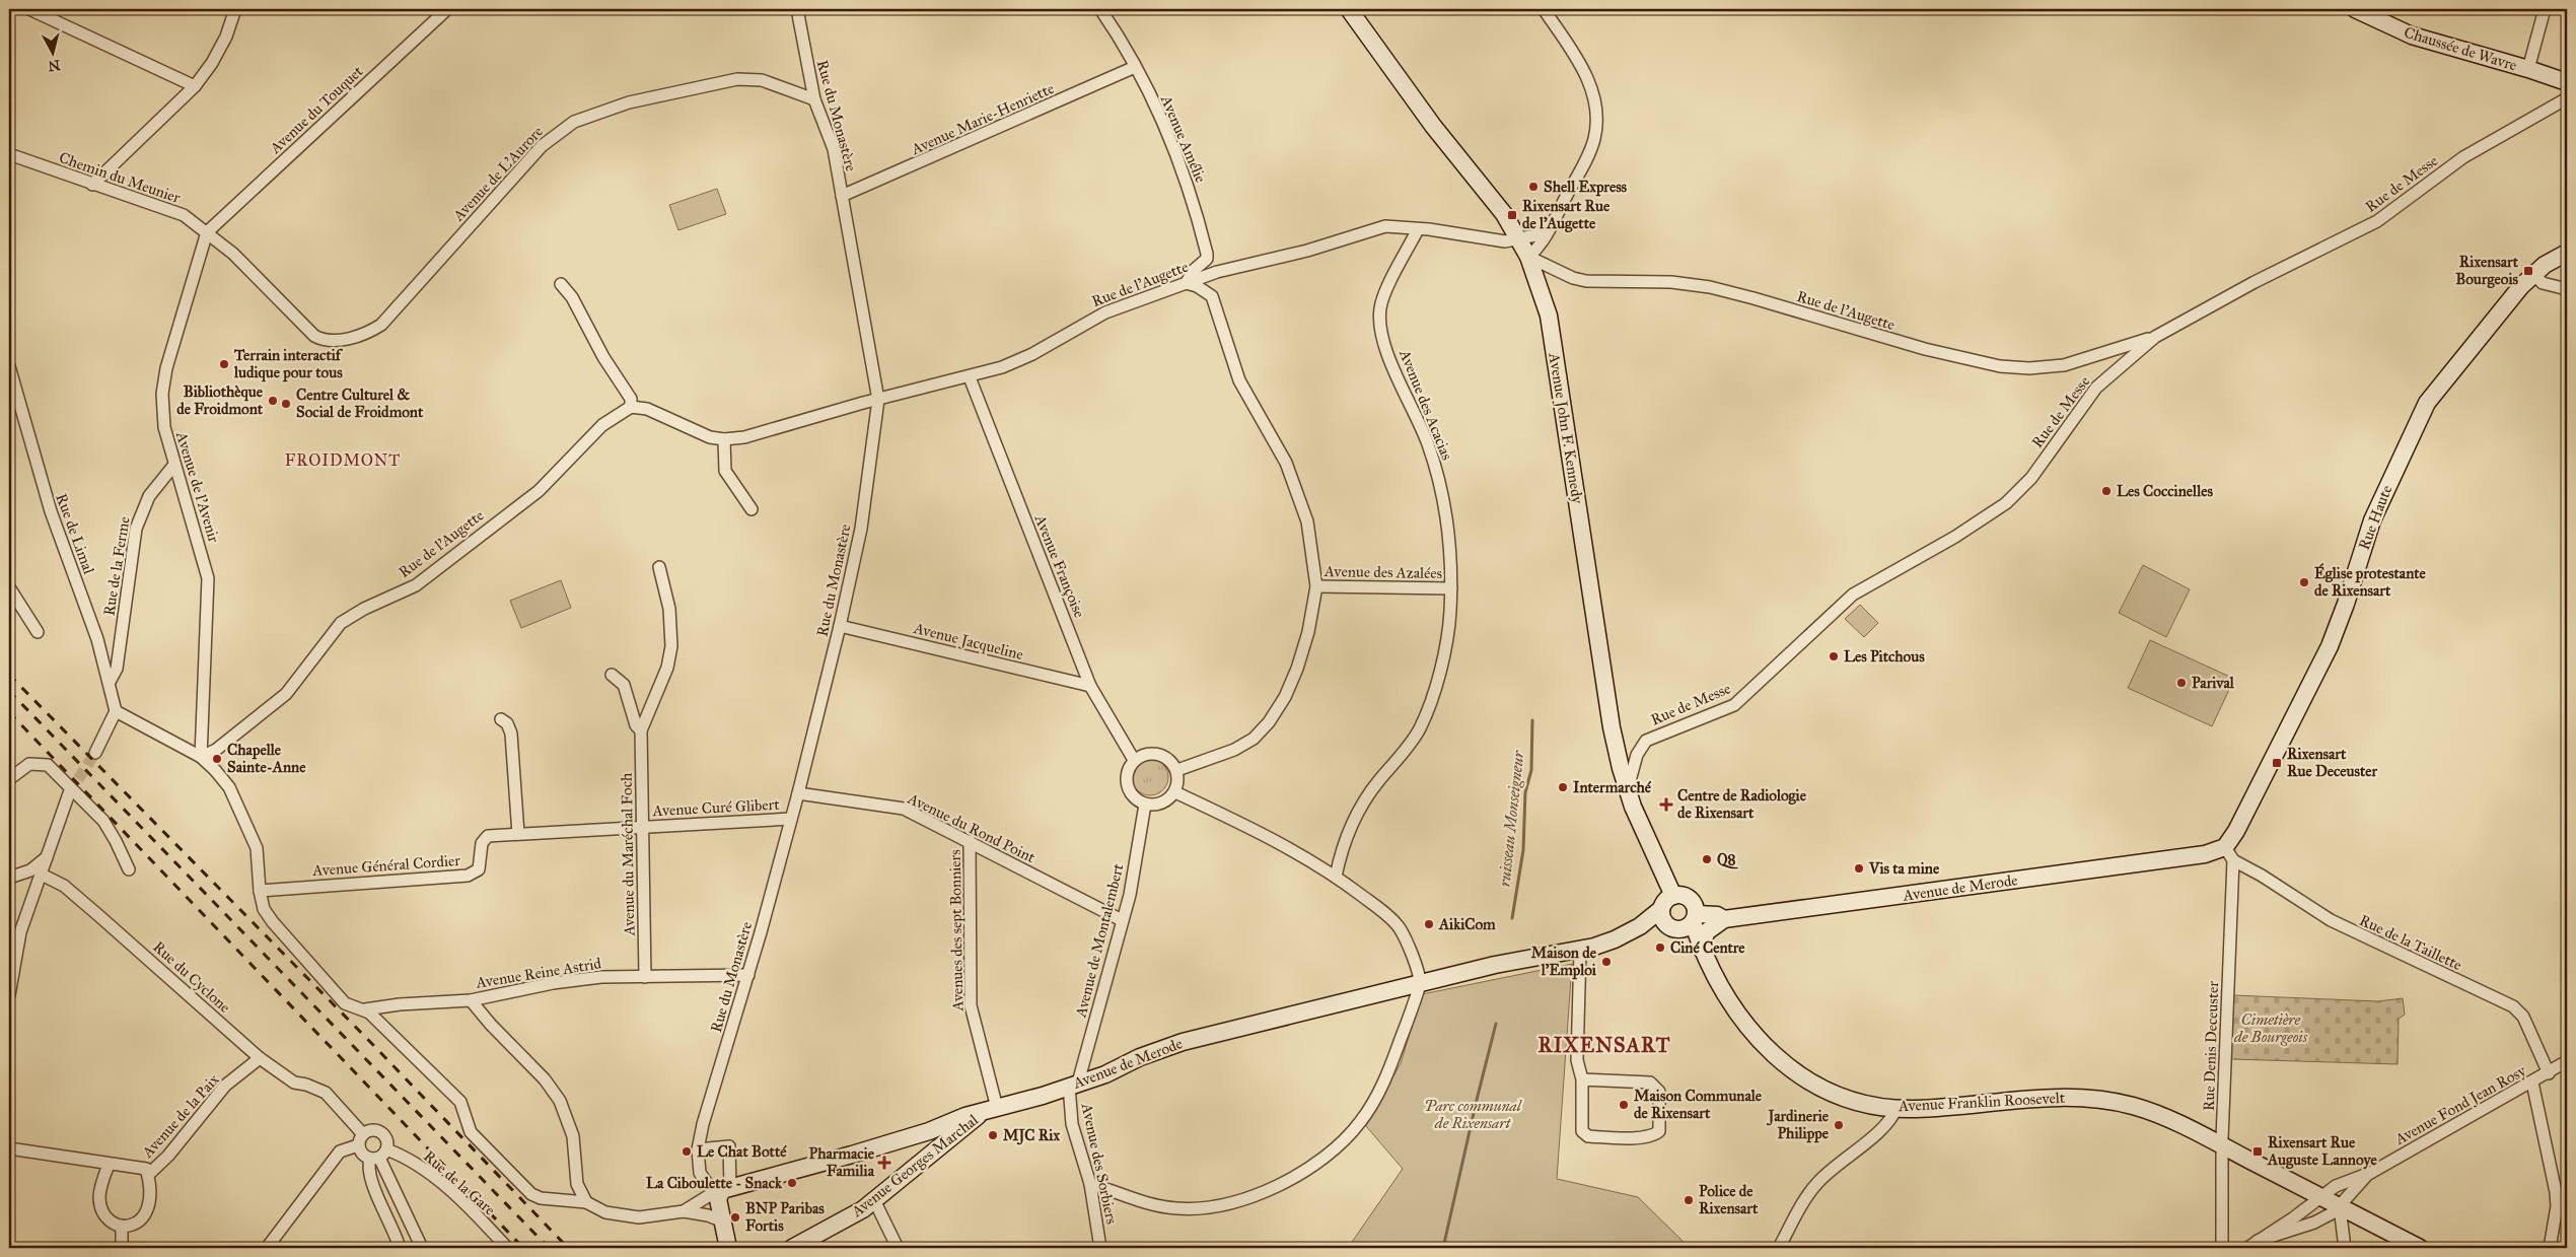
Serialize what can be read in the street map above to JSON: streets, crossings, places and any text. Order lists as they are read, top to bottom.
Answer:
{
  "streets": {
    "street": [
      "Chaussée de Wavre",
      "Avenue du Touquet",
      "Rue du Monastère",
      "Avenue Marie-Henriette",
      "Avenue Amélie",
      "Avenue de L'Aurore",
      "Chemin du Meunier",
      "Rue de Messe",
      "Rue de l'Augette",
      "Avenue des Acacias",
      "Avenue John F. Kennedy",
      "Avenue de l'Avenir",
      "Rue Haute",
      "Rue de Limal",
      "Rue de la Ferme",
      "Avenue Françoise",
      "Avenue des Azalées",
      "Avenue Jacqueline",
      "Avenue Curé Glibert",
      "Avenue du Rond Point",
      "Avenue du Maréchal Foch",
      "Avenue Général Cordier",
      "Avenue de Merode",
      "Avenues des sept Bonniers",
      "Avenue de Montalembert",
      "Rue de la Taillette",
      "Avenue Reine Astrid",
      "Rue du Cyclone",
      "Rue Denis Deceuster",
      "Avenue Franklin Roosevelt",
      "Avenue Fond Jean Rosy",
      "Avenue de la Paix",
      "Avenue des Sorbiers",
      "Avenue Georges Marchal",
      "Rue de la Gare"
    ]
  },
  "crossings": [
    ["Avenue du Touquet", "Chemin du Meunier"],
    ["Avenue du Touquet", "Avenue de l'Avenir"],
    ["Rue du Monastère", "Avenue Marie-Henriette"],
    ["Rue du Monastère", "Avenue de L'Aurore"],
    ["Rue du Monastère", "Rue de l'Augette"],
    ["Rue du Monastère", "Avenue Jacqueline"],
    ["Rue du Monastère", "Avenue Curé Glibert"],
    ["Rue du Monastère", "Avenue du Rond Point"],
    ["Rue du Monastère", "Avenue de Merode"],
    ["Rue du Monastère", "Avenue Reine Astrid"],
    ["Avenue Marie-Henriette", "Avenue Amélie"],
    ["Avenue Amélie", "Rue de l'Augette"],
    ["Avenue de L'Aurore", "Chemin du Meunier"],
    ["Chemin du Meunier", "Avenue de l'Avenir"],
    ["Rue de Messe", "Rue de l'Augette"],
    ["Rue de Messe", "Avenue John F. Kennedy"],
    ["Rue de l'Augette", "Avenue des Acacias"],
    ["Rue de l'Augette", "Avenue John F. Kennedy"],
    ["Rue de l'Augette", "Avenue de l'Avenir"],
    ["Rue de l'Augette", "Avenue Françoise"],
    ["Avenue des Acacias", "Avenue des Azalées"],
    ["Avenue John F. Kennedy", "Avenue de Merode"],
    ["Avenue John F. Kennedy", "Avenue Franklin Roosevelt"],
    ["Avenue de l'Avenir", "Rue de la Ferme"],
    ["Rue Haute", "Avenue de Merode"],
    ["Rue Haute", "Rue de la Taillette"],
    ["Rue Haute", "Rue Denis Deceuster"],
    ["Rue de Limal", "Rue de la Ferme"],
    ["Avenue Françoise", "Avenue Jacqueline"],
    ["Avenue Françoise", "Avenue de Montalembert"],
    ["Avenue Curé Glibert", "Avenue du Maréchal Foch"],
    ["Avenue Curé Glibert", "Avenue Général Cordier"],
    ["Avenue du Rond Point", "Avenues des sept Bonniers"],
    ["Avenue du Rond Point", "Avenue de Montalembert"],
    ["Avenue du Maréchal Foch", "Avenue Général Cordier"],
    ["Avenue du Maréchal Foch", "Avenue Reine Astrid"],
    ["Avenue de Merode", "Avenues des sept Bonniers"],
    ["Avenue de Merode", "Avenue de Montalembert"],
    ["Avenue de Merode", "Rue de la Taillette"],
    ["Avenue de Merode", "Rue Denis Deceuster"],
    ["Avenue de Merode", "Avenue Franklin Roosevelt"],
    ["Avenue de Merode", "Avenue des Sorbiers"],
    ["Avenue de Merode", "Avenue Georges Marchal"],
    ["Avenues des sept Bonniers", "Avenue Georges Marchal"],
    ["Avenue de Montalembert", "Avenue des Sorbiers"],
    ["Rue de la Taillette", "Rue Denis Deceuster"],
    ["Rue de la Taillette", "Avenue Fond Jean Rosy"],
    ["Rue du Cyclone", "Avenue de la Paix"],
    ["Rue du Cyclone", "Rue de la Gare"],
    ["Rue Denis Deceuster", "Avenue Franklin Roosevelt"],
    ["Avenue Franklin Roosevelt", "Avenue Fond Jean Rosy"]
  ],
  "districts": ["FROIDMONT", "RIXENSART"],
  "water": ["ruisseau Monseigneur"],
  "parks": ["Cimetière de Bourgeois", "Parc communal de Rixensart"],
  "places": {
    "other": [
      "Shell Express",
      "Terrain interactif ludique pour tous",
      "Bibliothèque de Froidmont",
      "Centre Culturel & Social de Froidmont",
      "Les Coccinelles",
      "Église protestante de Rixensart",
      "Les Pitchous",
      "Parival",
      "Chapelle Sainte-Anne",
      "Intermarché",
      "Q8",
      "Vis ta mine",
      "AikiCom",
      "Ciné Centre",
      "Maison de l'Emploi",
      "Maison Communale de Rixensart",
      "Jardinerie Philippe",
      "MJC Rix",
      "Le Chat Botté",
      "La Ciboulette - Snack",
      "Police de Rixensart",
      "BNP Paribas Fortis"
    ],
    "transit": [
      "Rixensart Rue de l'Augette",
      "Rixensart Bourgeois",
      "Rixensart Rue Deceuster",
      "Rixensart Rue Auguste Lannoye"
    ],
    "health": ["Centre de Radiologie de Rixensart", "Pharmacie Familia"]
  },
  "north": "bottom"
}
